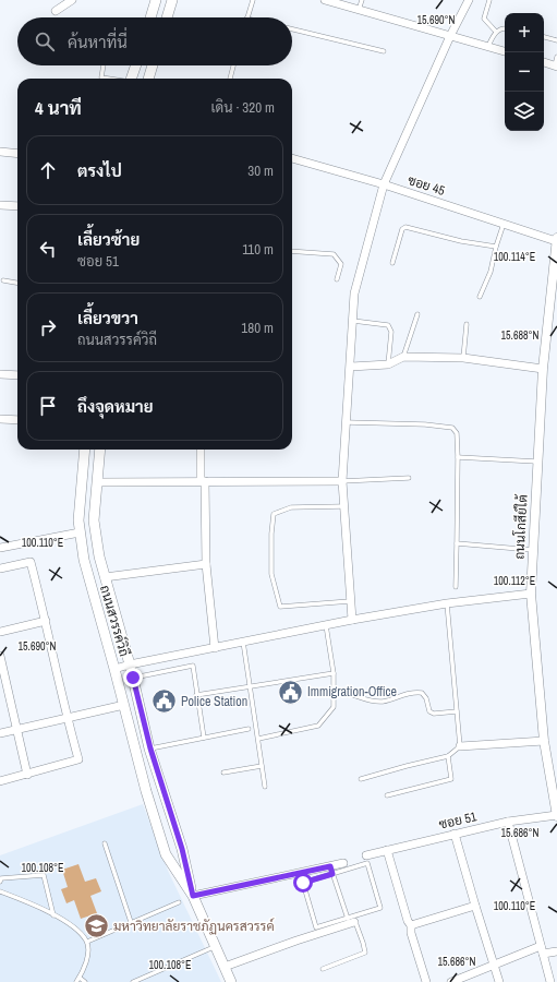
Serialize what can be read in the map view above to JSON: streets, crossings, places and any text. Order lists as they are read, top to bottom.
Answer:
{
  "streets": {
    "main road": ["ถนนสวรรค์วิถี"],
    "street": ["ซอย 45", "ถนนโกสีย์ใต้", "ซอย 51"]
  },
  "crossings": [
    ["ซอย 45", "ถนนโกสีย์ใต้"],
    ["ถนนโกสีย์ใต้", "ซอย 51"]
  ],
  "places": {
    "public building": ["Immigration-Office", "Police Station"],
    "school or university": ["มหาวิทยาลัยราชภัฏนครสวรรค์"]
  },
  "page": {
    "map_buttons": ["+", "−"],
    "search": "ค้นหาที่นี่",
    "heading": ["4 นาที", "เดิน · 320 m"],
    "list": [
      ["ตรงไป", "30 m"],
      ["เลี้ยวซ้าย", "ซอย 51", "110 m"],
      ["เลี้ยวขวา", "ถนนสวรรค์วิถี", "180 m"],
      "ถึงจุดหมาย"
    ]
  },
  "coordinates": [
    "15.690°N",
    "100.114°E",
    "15.688°N",
    "100.110°E",
    "100.112°E",
    "15.686°N",
    "100.108°E"
  ]
}
